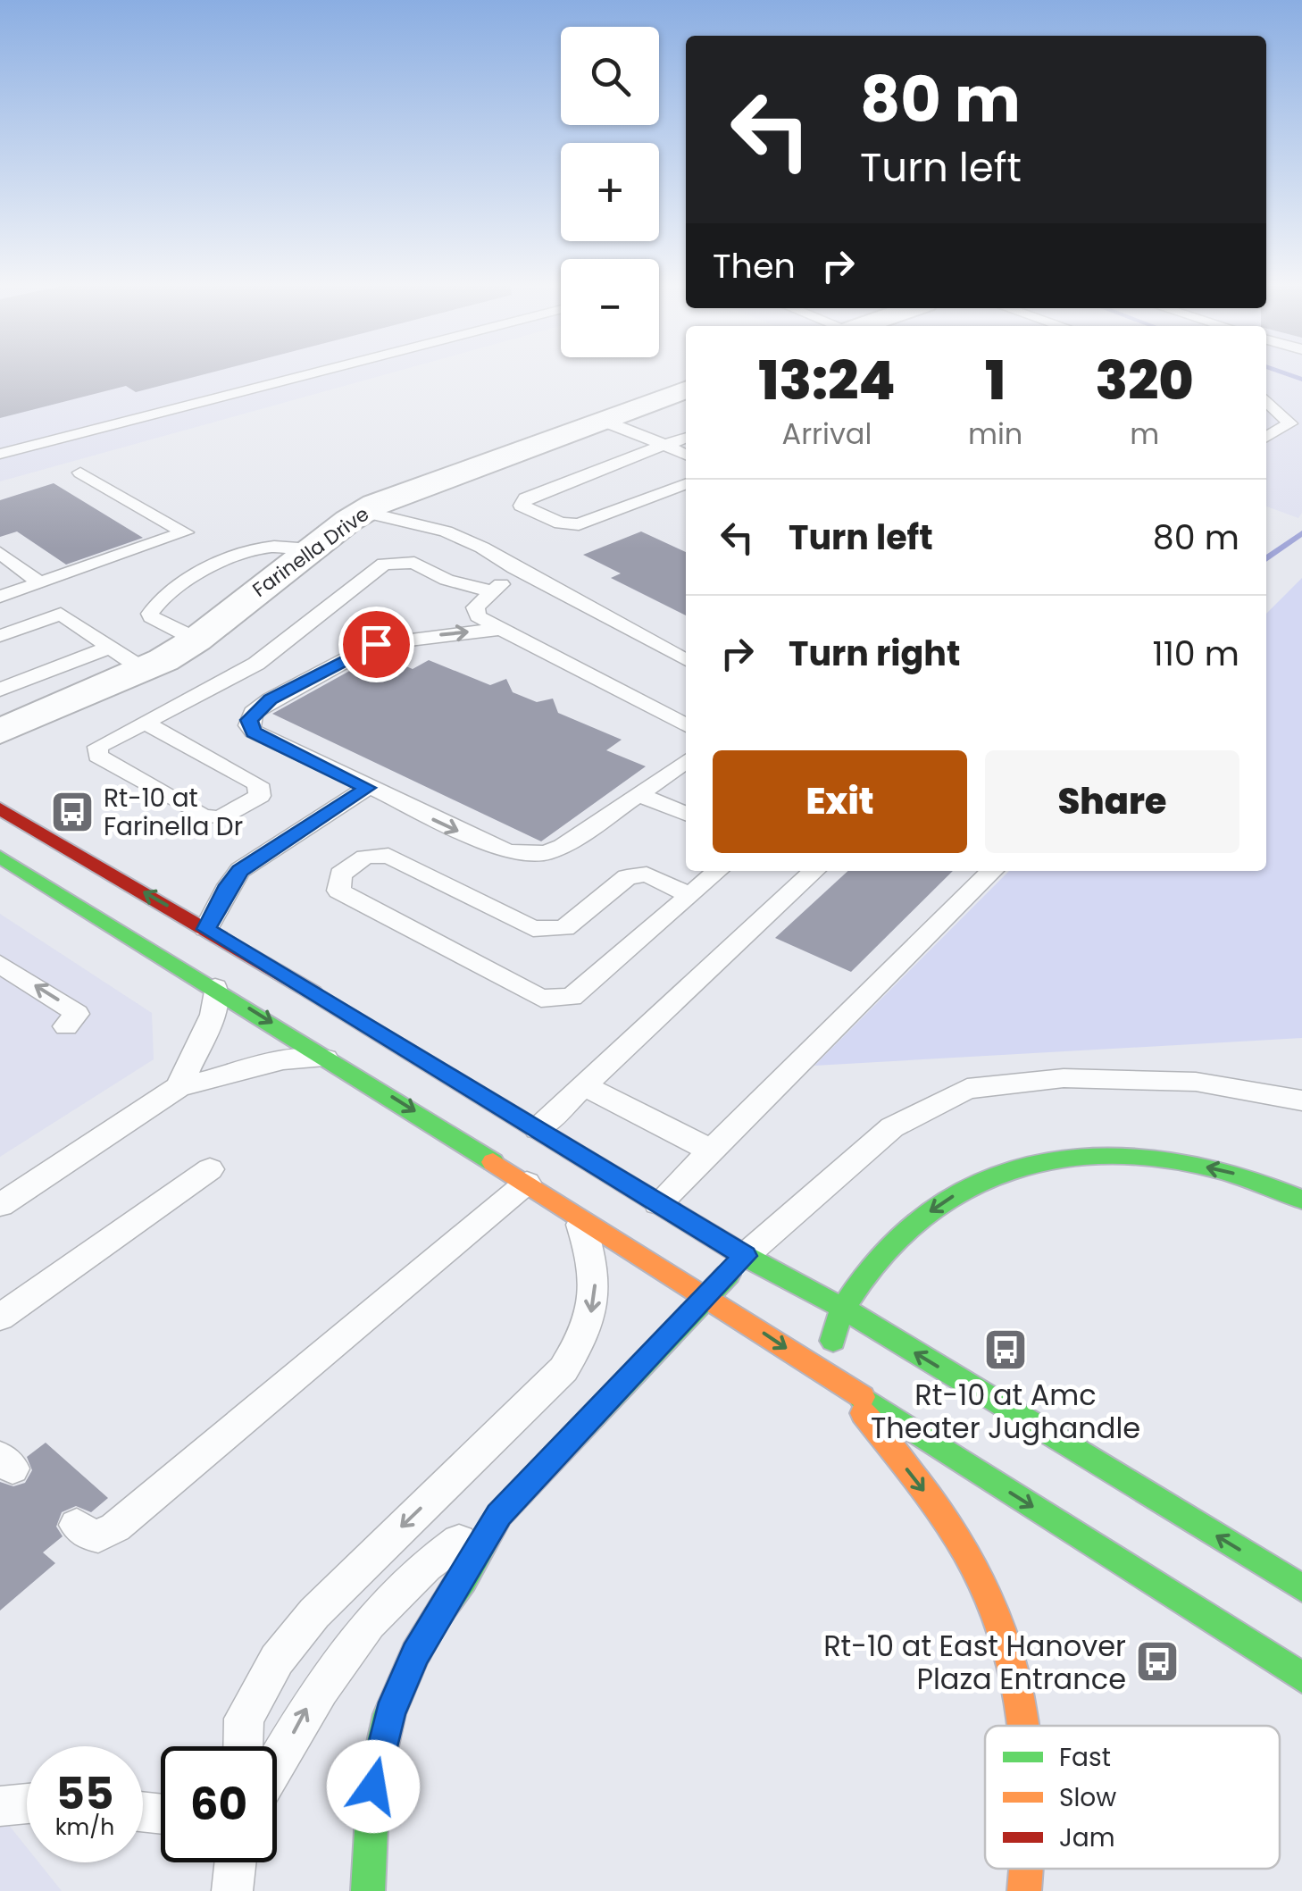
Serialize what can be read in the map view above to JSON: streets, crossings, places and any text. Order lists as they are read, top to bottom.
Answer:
{
  "streets": {
    "street": ["Farinella Drive"]
  },
  "places": {
    "bus stop": ["Rt-10 at Farinella Dr", "Rt-10 at Amc Theater Jughandle", "Rt-10 at East Hanover Plaza Entrance"]
  },
  "legend": ["Fast", "Slow", "Jam"],
  "page": {
    "map_buttons": ["+", "−"],
    "turn": ["80 m", "Turn left"],
    "then": "Then",
    "eta": [
      "13:24",
      "Arrival",
      "1",
      "min",
      "320",
      "m"
    ],
    "list": [
      {
        "name": "Turn left",
        "value": "80 m"
      },
      {
        "name": "Turn right",
        "value": "110 m"
      }
    ],
    "buttons": ["Exit", "Share"],
    "speed": "55 km/h",
    "limit": "60"
  }
}
